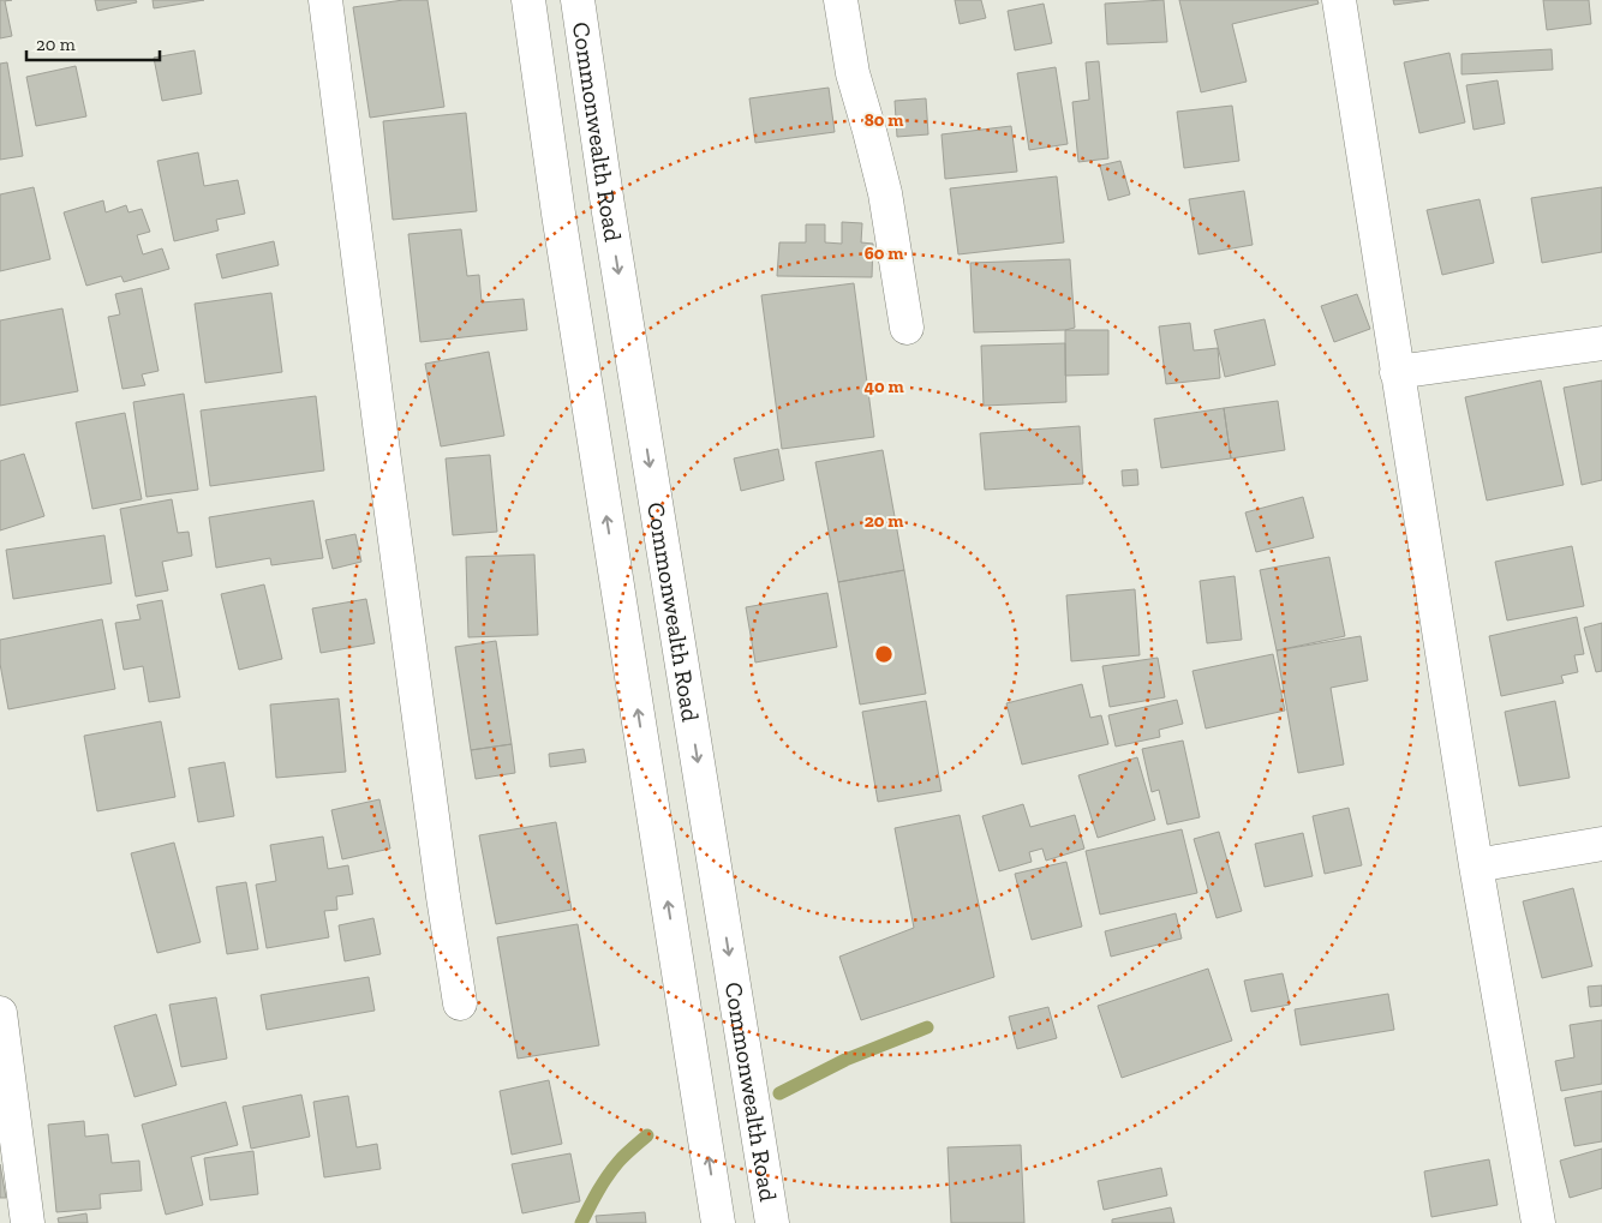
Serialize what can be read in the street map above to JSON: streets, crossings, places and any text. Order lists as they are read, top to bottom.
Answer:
{
  "streets": {
    "street": ["Commonwealth Road"]
  },
  "scale_bar": "20 m",
  "rings": [
    "80 m",
    "60 m",
    "40 m",
    "20 m"
  ]
}
